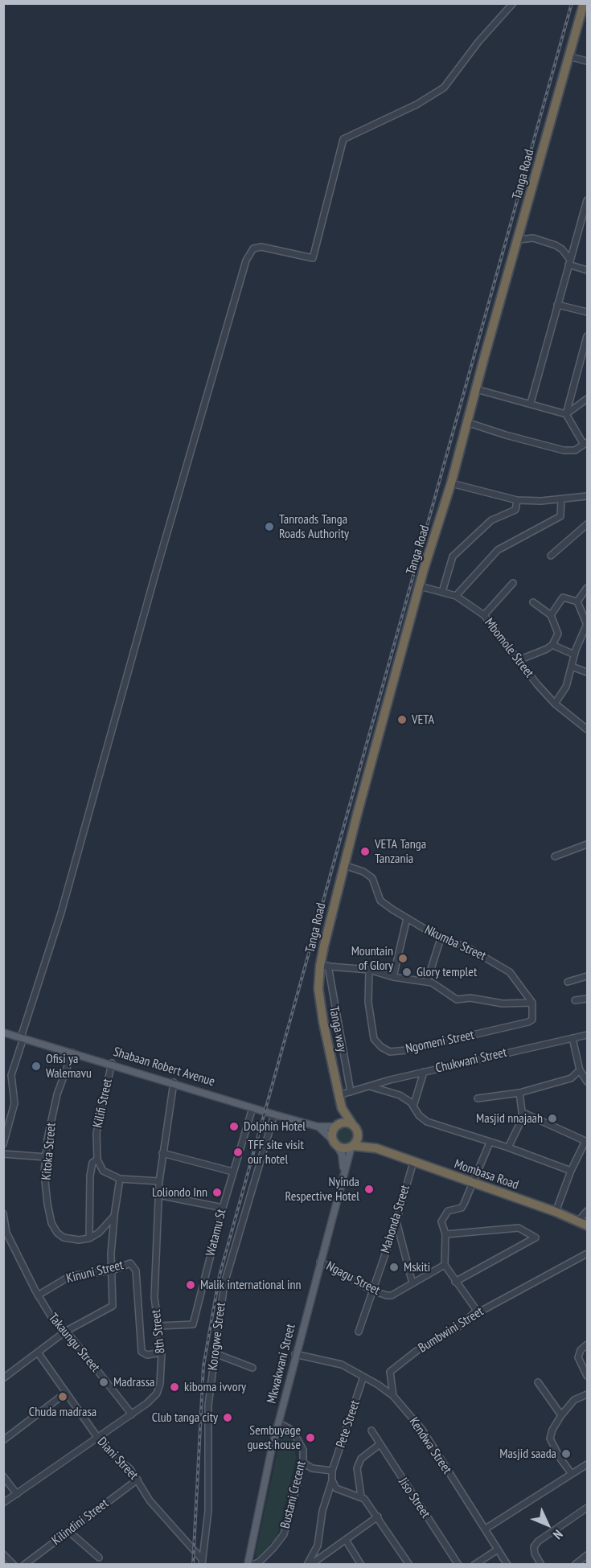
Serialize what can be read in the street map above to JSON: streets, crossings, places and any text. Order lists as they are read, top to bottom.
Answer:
{
  "streets": {
    "highway": ["Tanga Road", "Mombasa Road"],
    "main road": ["Shabaan Robert Avenue", "Mkwakwani Street"],
    "street": [
      "Mbomole Street",
      "Nkumba Street",
      "Tanga way",
      "Ngomeni Street",
      "Chukwani Street",
      "Kilifi Street",
      "Kitoka Street",
      "Mahonda Street",
      "Watamu St",
      "Kinuni Street",
      "Ngagu Street",
      "Bumbwini Street",
      "8th Street",
      "Korogwe Street",
      "Takaungu Street",
      "Pete Street",
      "Kendwa Street",
      "Diani Street",
      "Bustani Crecent",
      "Jiso Street",
      "Kilindini Street"
    ]
  },
  "crossings": [
    ["Tanga Road", "Mbomole Street"],
    ["Tanga Road", "Nkumba Street"],
    ["Tanga Road", "Tanga way"],
    ["Tanga Road", "Chukwani Street"],
    ["Tanga Road", "Mombasa Road"],
    ["Nkumba Street", "Ngomeni Street"],
    ["Tanga way", "Chukwani Street"],
    ["Shabaan Robert Avenue", "Kilifi Street"],
    ["Shabaan Robert Avenue", "Kitoka Street"],
    ["Shabaan Robert Avenue", "Watamu St"],
    ["Shabaan Robert Avenue", "8th Street"],
    ["Shabaan Robert Avenue", "Korogwe Street"],
    ["Mombasa Road", "Mahonda Street"],
    ["Mombasa Road", "Mkwakwani Street"],
    ["Mahonda Street", "Ngagu Street"],
    ["Watamu St", "8th Street"],
    ["Kinuni Street", "8th Street"],
    ["Kinuni Street", "Takaungu Street"],
    ["Ngagu Street", "Mkwakwani Street"],
    ["Bumbwini Street", "Kendwa Street"],
    ["8th Street", "Takaungu Street"],
    ["8th Street", "Diani Street"],
    ["Korogwe Street", "Diani Street"],
    ["Mkwakwani Street", "Kendwa Street"],
    ["Mkwakwani Street", "Bustani Crecent"],
    ["Pete Street", "Kendwa Street"],
    ["Diani Street", "Kilindini Street"]
  ],
  "places": [
    "Tanroads Tanga Roads Authority",
    "VETA",
    "VETA Tanga Tanzania",
    "Mountain of Glory",
    "Glory templet",
    "Ofisi ya Walemavu",
    "Masjid nnajaah",
    "Dolphin Hotel",
    "TFF site visit our hotel",
    "Nyinda Respective Hotel",
    "Loliondo Inn",
    "Mskiti",
    "Malik international inn",
    "Madrassa",
    "kiboma ivvory",
    "Chuda madrasa",
    "Club tanga city",
    "Sembuyage guest house",
    "Masjid saada"
  ],
  "north": "bottom right"
}
